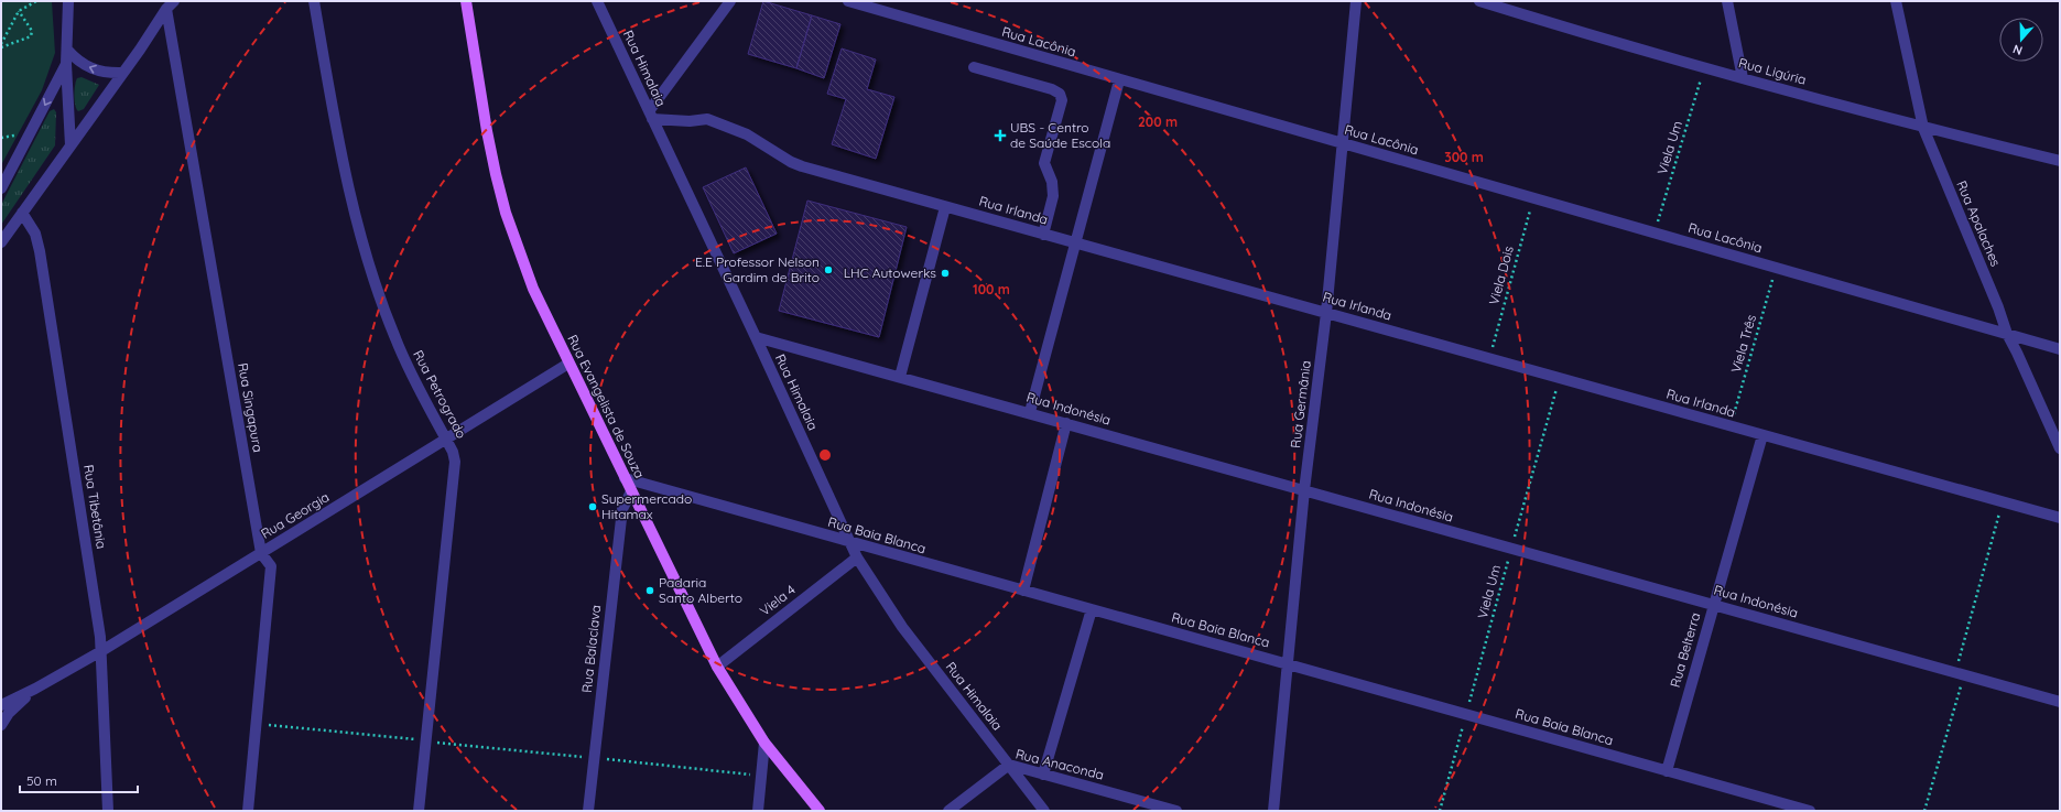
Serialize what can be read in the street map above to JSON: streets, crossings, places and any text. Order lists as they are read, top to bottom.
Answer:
{
  "streets": {
    "main road": ["Rua Evangelista de Souza"],
    "street": [
      "Rua Lacônia",
      "Rua Himalaia",
      "Rua Ligúria",
      "Rua Irlanda",
      "Rua Apalaches",
      "Rua Petrogrado",
      "Rua Germânia",
      "Rua Singapura",
      "Rua Indonésia",
      "Rua Tibetânia",
      "Rua Georgia",
      "Rua Baia Blanca",
      "Viela 4",
      "Rua Balaclava",
      "Rua Belterra",
      "Rua Anaconda"
    ],
    "path": ["Viela Um", "Viela Dois", "Viela Três"]
  },
  "crossings": [
    ["Rua Lacônia", "Viela Um"],
    ["Rua Lacônia", "Rua Apalaches"],
    ["Rua Lacônia", "Viela Dois"],
    ["Rua Lacônia", "Viela Três"],
    ["Rua Lacônia", "Rua Germânia"],
    ["Rua Himalaia", "Rua Irlanda"],
    ["Rua Himalaia", "Rua Indonésia"],
    ["Rua Himalaia", "Rua Baia Blanca"],
    ["Rua Himalaia", "Viela 4"],
    ["Rua Himalaia", "Rua Anaconda"],
    ["Rua Ligúria", "Viela Um"],
    ["Rua Ligúria", "Rua Apalaches"],
    ["Viela Um", "Rua Irlanda"],
    ["Viela Um", "Rua Indonésia"],
    ["Viela Um", "Rua Baia Blanca"],
    ["Rua Irlanda", "Viela Dois"],
    ["Rua Irlanda", "Viela Três"],
    ["Rua Irlanda", "Rua Germânia"],
    ["Rua Irlanda", "Rua Belterra"],
    ["Rua Petrogrado", "Rua Georgia"],
    ["Rua Germânia", "Rua Indonésia"],
    ["Rua Germânia", "Rua Baia Blanca"],
    ["Rua Evangelista de Souza", "Rua Georgia"],
    ["Rua Evangelista de Souza", "Rua Baia Blanca"],
    ["Rua Evangelista de Souza", "Viela 4"],
    ["Rua Evangelista de Souza", "Rua Balaclava"],
    ["Rua Singapura", "Rua Georgia"],
    ["Rua Indonésia", "Rua Belterra"],
    ["Rua Tibetânia", "Rua Georgia"],
    ["Rua Baia Blanca", "Rua Belterra"]
  ],
  "places": {
    "health": ["UBS - Centro de Saúde Escola"],
    "other": [
      "E.E Professor Nelson Gardim de Brito",
      "LHC Autowerks",
      "Supermercado Hitamax",
      "Padaria Santo Alberto"
    ]
  },
  "scale_bar": "50 m",
  "north": "bottom",
  "rings": ["200 m", "300 m", "100 m"]
}
